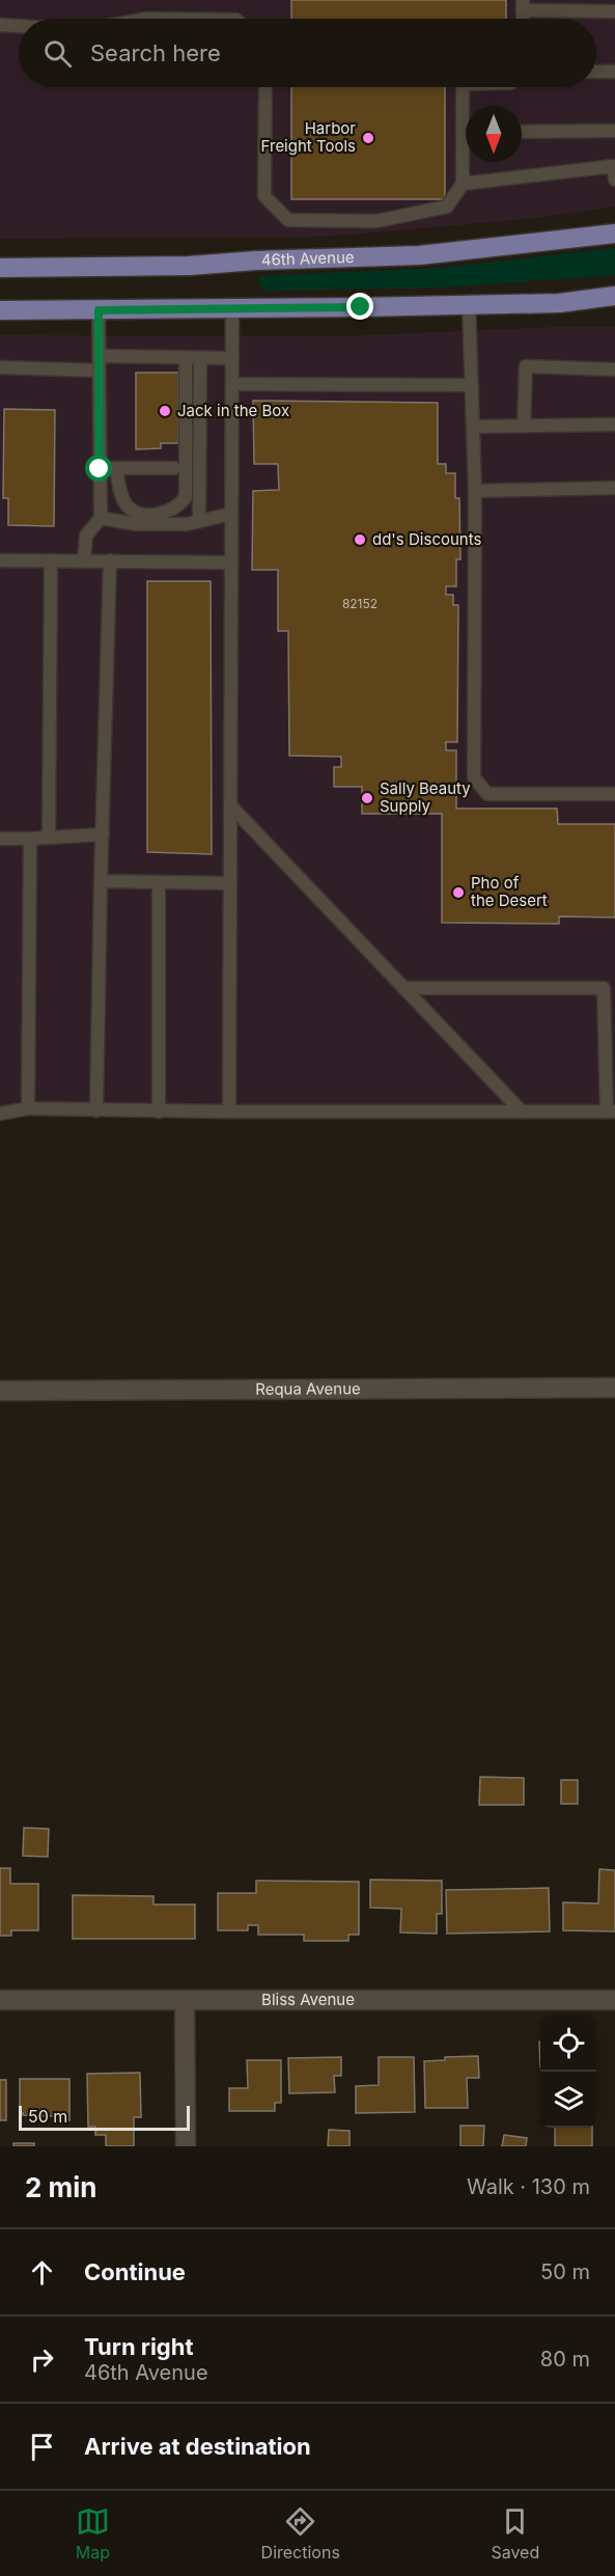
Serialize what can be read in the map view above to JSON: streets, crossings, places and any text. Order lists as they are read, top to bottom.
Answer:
{
  "streets": {
    "main road": ["46th Avenue"],
    "street": ["Requa Avenue", "Bliss Avenue"]
  },
  "places": [
    "Harbor Freight Tools",
    "Jack in the Box",
    "dd's Discounts",
    "Sally Beauty Supply",
    "Pho of the Desert"
  ],
  "house_numbers": ["82152"],
  "scale_bar": "50 m",
  "north": "bottom",
  "page": {
    "search": "Search here",
    "scale": "50 m",
    "heading": ["2 min", "Walk · 130 m"],
    "list": [
      ["Continue", "50 m"],
      ["Turn right", "46th Avenue", "80 m"],
      "Arrive at destination"
    ],
    "nav": ["Map", "Directions", "Saved"]
  }
}
